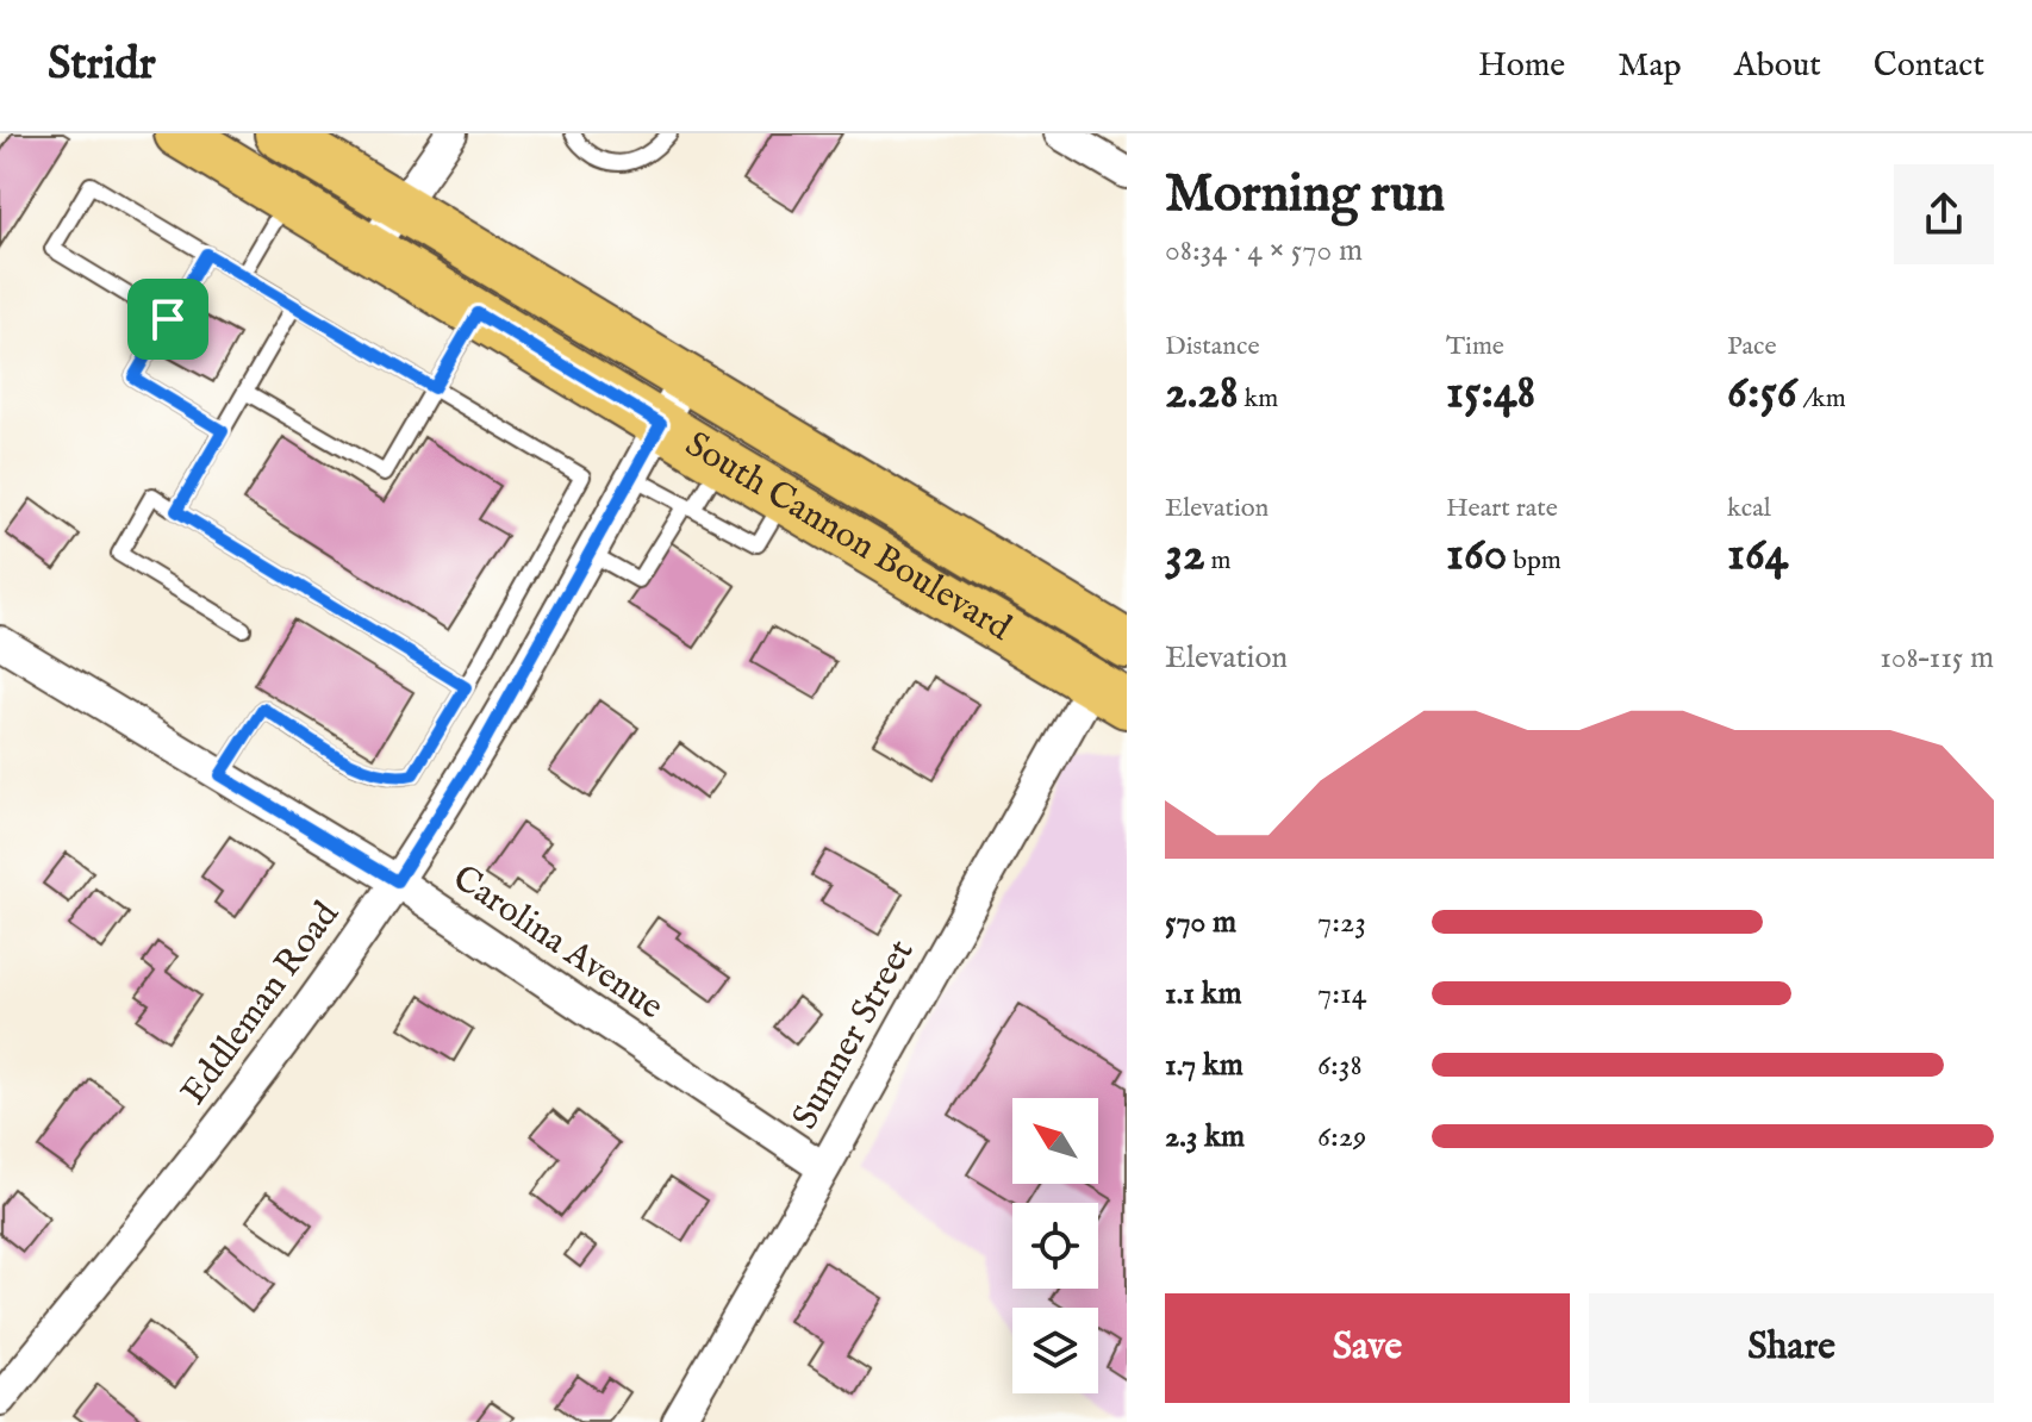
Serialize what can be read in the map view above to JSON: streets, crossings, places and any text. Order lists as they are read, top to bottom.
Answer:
{
  "streets": {
    "main road": ["South Cannon Boulevard"],
    "street": ["Carolina Avenue", "Eddleman Road", "Sumner Street"]
  },
  "crossings": [
    ["South Cannon Boulevard", "Eddleman Road"],
    ["South Cannon Boulevard", "Sumner Street"],
    ["Carolina Avenue", "Eddleman Road"],
    ["Carolina Avenue", "Sumner Street"]
  ],
  "north": "top left",
  "page": {
    "header": "Stridr",
    "nav": [
      "Home",
      "Map",
      "About",
      "Contact"
    ],
    "heading": ["Morning run", "08:34 · 4 × 570 m"],
    "stats": [
      ["Distance", "2.28 km"],
      ["Time", "15:48"],
      ["Pace", "6:56 /km"],
      ["Elevation", "32 m"],
      ["Heart rate", "160 bpm"],
      ["kcal", "164"]
    ],
    "chart": ["Elevation", "108–115 m"],
    "list": [
      {
        "name": "570 m",
        "note": "7:23"
      },
      {
        "name": "1.1 km",
        "note": "7:14"
      },
      {
        "name": "1.7 km",
        "note": "6:38"
      },
      {
        "name": "2.3 km",
        "note": "6:29"
      }
    ],
    "buttons": ["Save", "Share"]
  }
}
